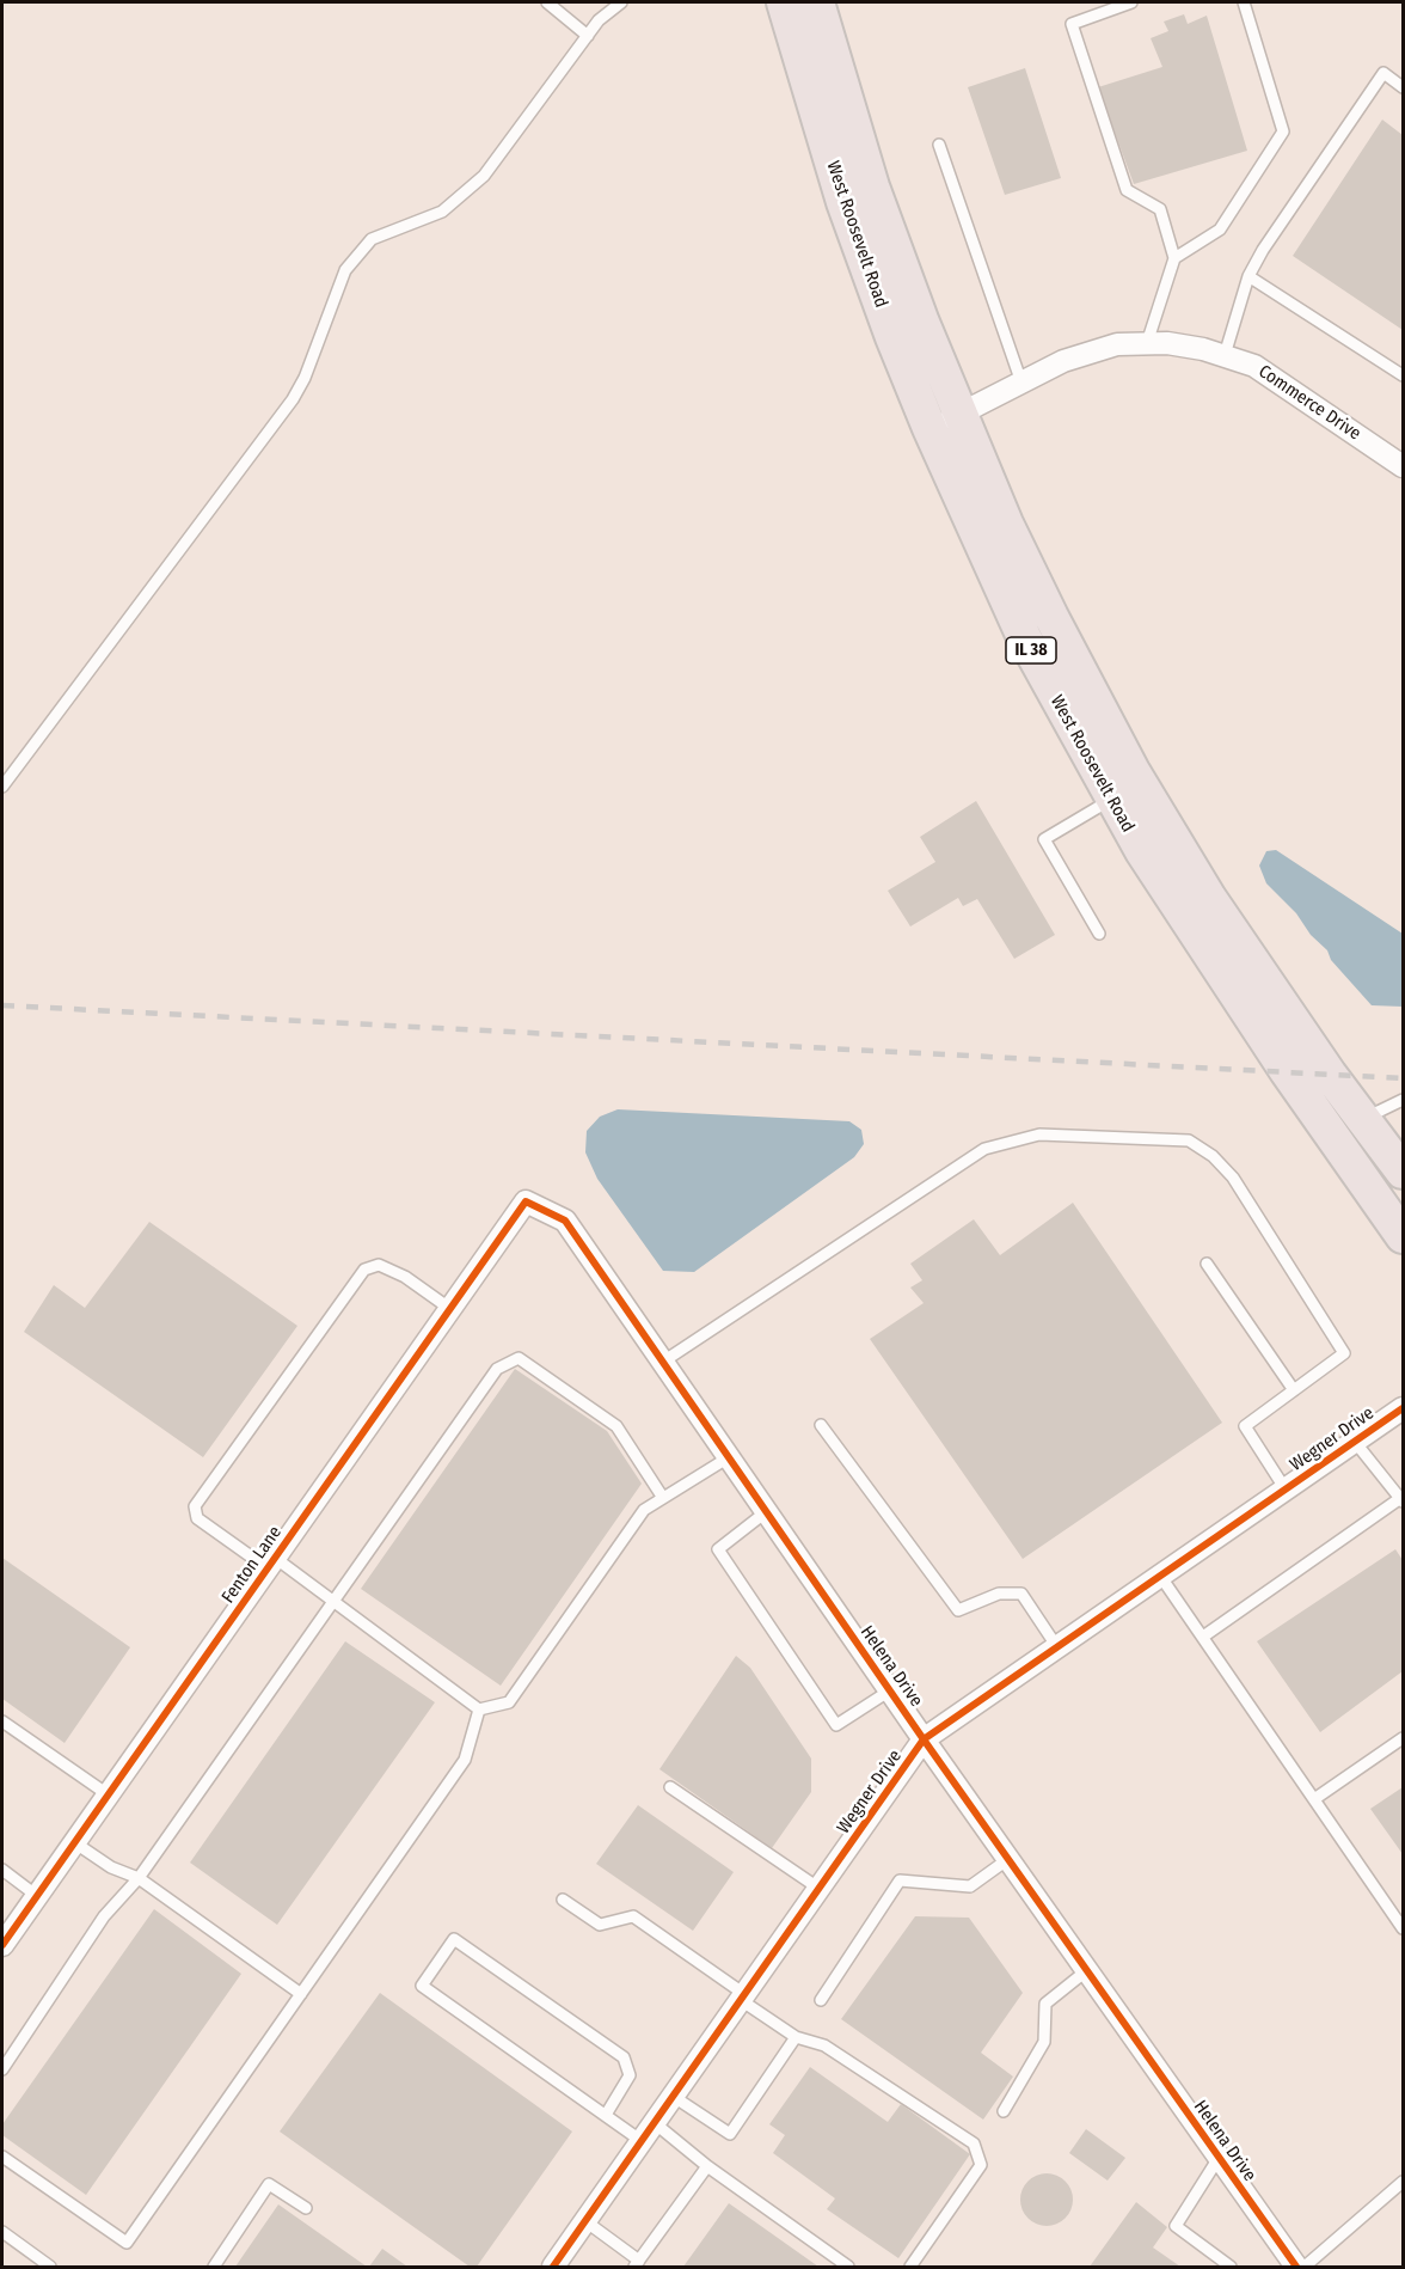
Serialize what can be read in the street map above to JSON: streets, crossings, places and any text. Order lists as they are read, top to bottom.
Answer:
{
  "streets": {
    "main road": ["West Roosevelt Road", "IL 38"],
    "street": [
      "Commerce Drive",
      "Wegner Drive",
      "Fenton Lane",
      "Helena Drive"
    ]
  },
  "crossings": [
    ["West Roosevelt Road", "Commerce Drive"],
    ["Wegner Drive", "Helena Drive"],
    ["Fenton Lane", "Helena Drive"]
  ]
}
